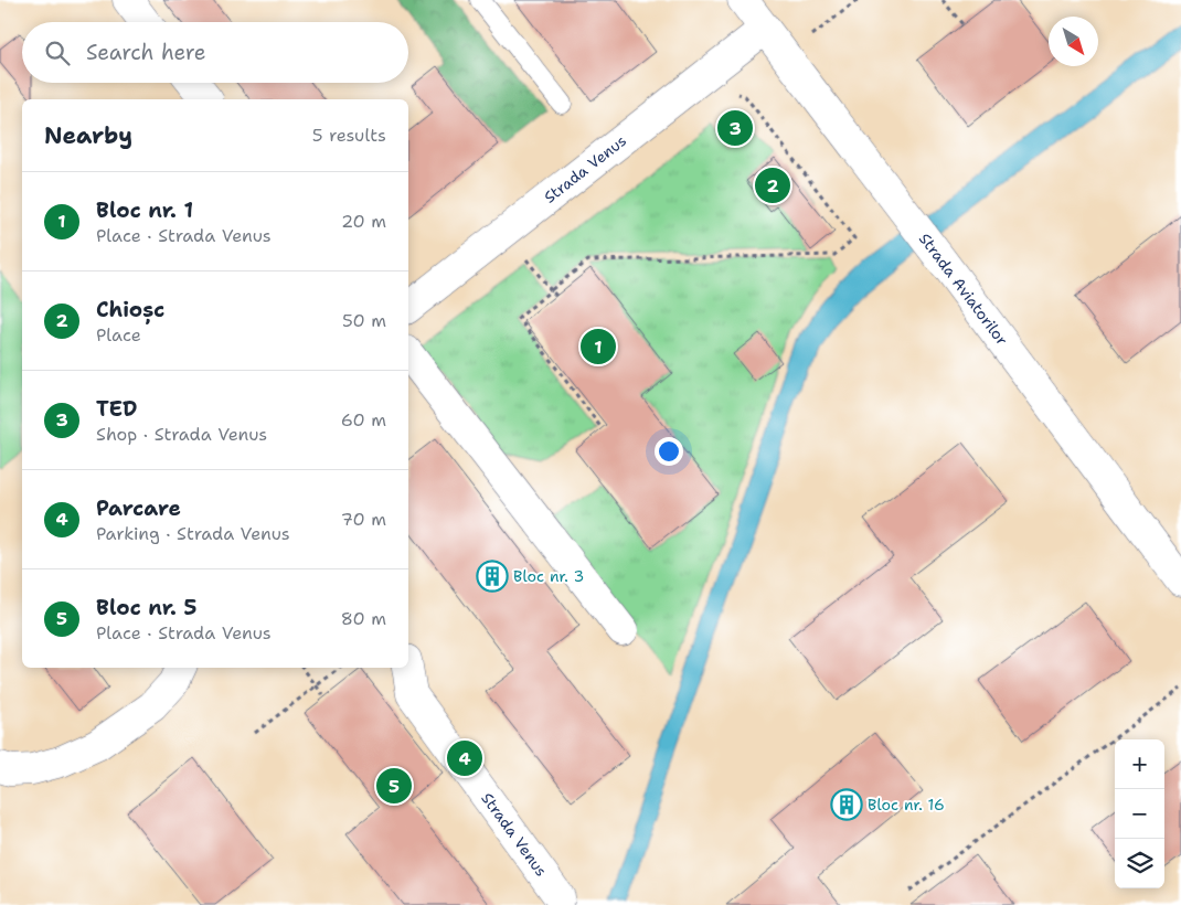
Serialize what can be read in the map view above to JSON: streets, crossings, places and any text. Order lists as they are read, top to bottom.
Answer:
{
  "streets": {
    "street": ["Strada Venus", "Strada Aviatorilor"]
  },
  "crossings": [
    ["Strada Venus", "Strada Aviatorilor"]
  ],
  "places": {
    "building": ["Bloc nr. 3", "Bloc nr. 16"]
  },
  "north": "bottom right",
  "page": {
    "search": "Search here",
    "heading": ["Nearby", "5 results"],
    "pins": [
      "3",
      "2",
      "1",
      "4",
      "5"
    ],
    "list": [
      {
        "mark": "1",
        "name": "Bloc nr. 1",
        "note": "Place · Strada Venus",
        "value": "20 m"
      },
      {
        "mark": "2",
        "name": "Chioșc",
        "note": "Place",
        "value": "50 m"
      },
      {
        "mark": "3",
        "name": "TED",
        "note": "Shop · Strada Venus",
        "value": "60 m"
      },
      {
        "mark": "4",
        "name": "Parcare",
        "note": "Parking · Strada Venus",
        "value": "70 m"
      },
      {
        "mark": "5",
        "name": "Bloc nr. 5",
        "note": "Place · Strada Venus",
        "value": "80 m"
      }
    ],
    "map_buttons": ["+", "−"]
  }
}
